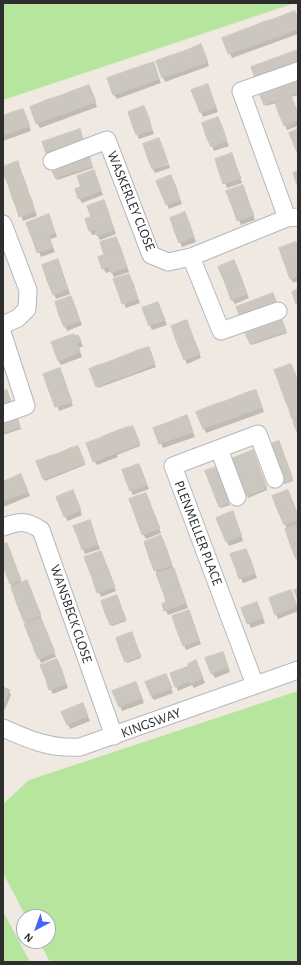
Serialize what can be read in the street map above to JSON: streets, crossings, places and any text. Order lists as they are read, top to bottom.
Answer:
{
  "streets": {
    "street": [
      "WASKERLEY CLOSE",
      "PLENMELLER PLACE",
      "WANSBECK CLOSE",
      "KINGSWAY"
    ]
  },
  "crossings": [
    ["PLENMELLER PLACE", "KINGSWAY"],
    ["WANSBECK CLOSE", "KINGSWAY"]
  ],
  "north": "bottom left"
}
